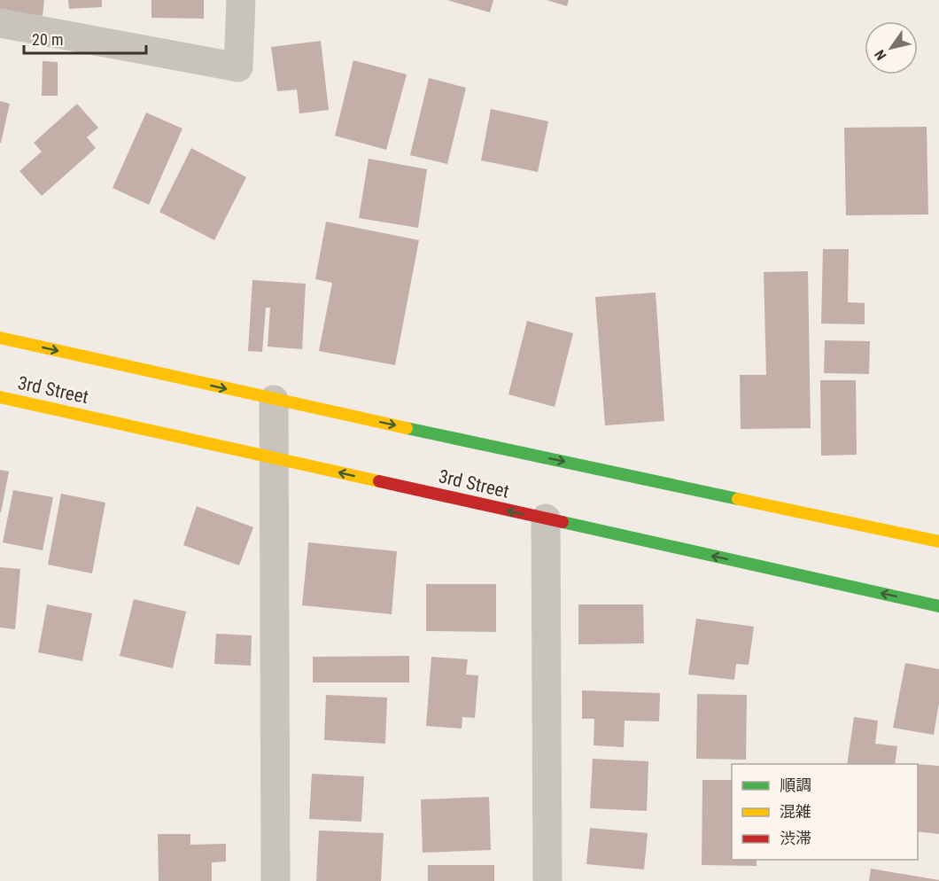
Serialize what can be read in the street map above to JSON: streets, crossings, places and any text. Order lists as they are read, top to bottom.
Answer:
{
  "streets": {
    "street": ["3rd Street"]
  },
  "legend": ["順調", "混雑", "渋滞"],
  "scale_bar": "20 m",
  "north": "bottom left"
}
